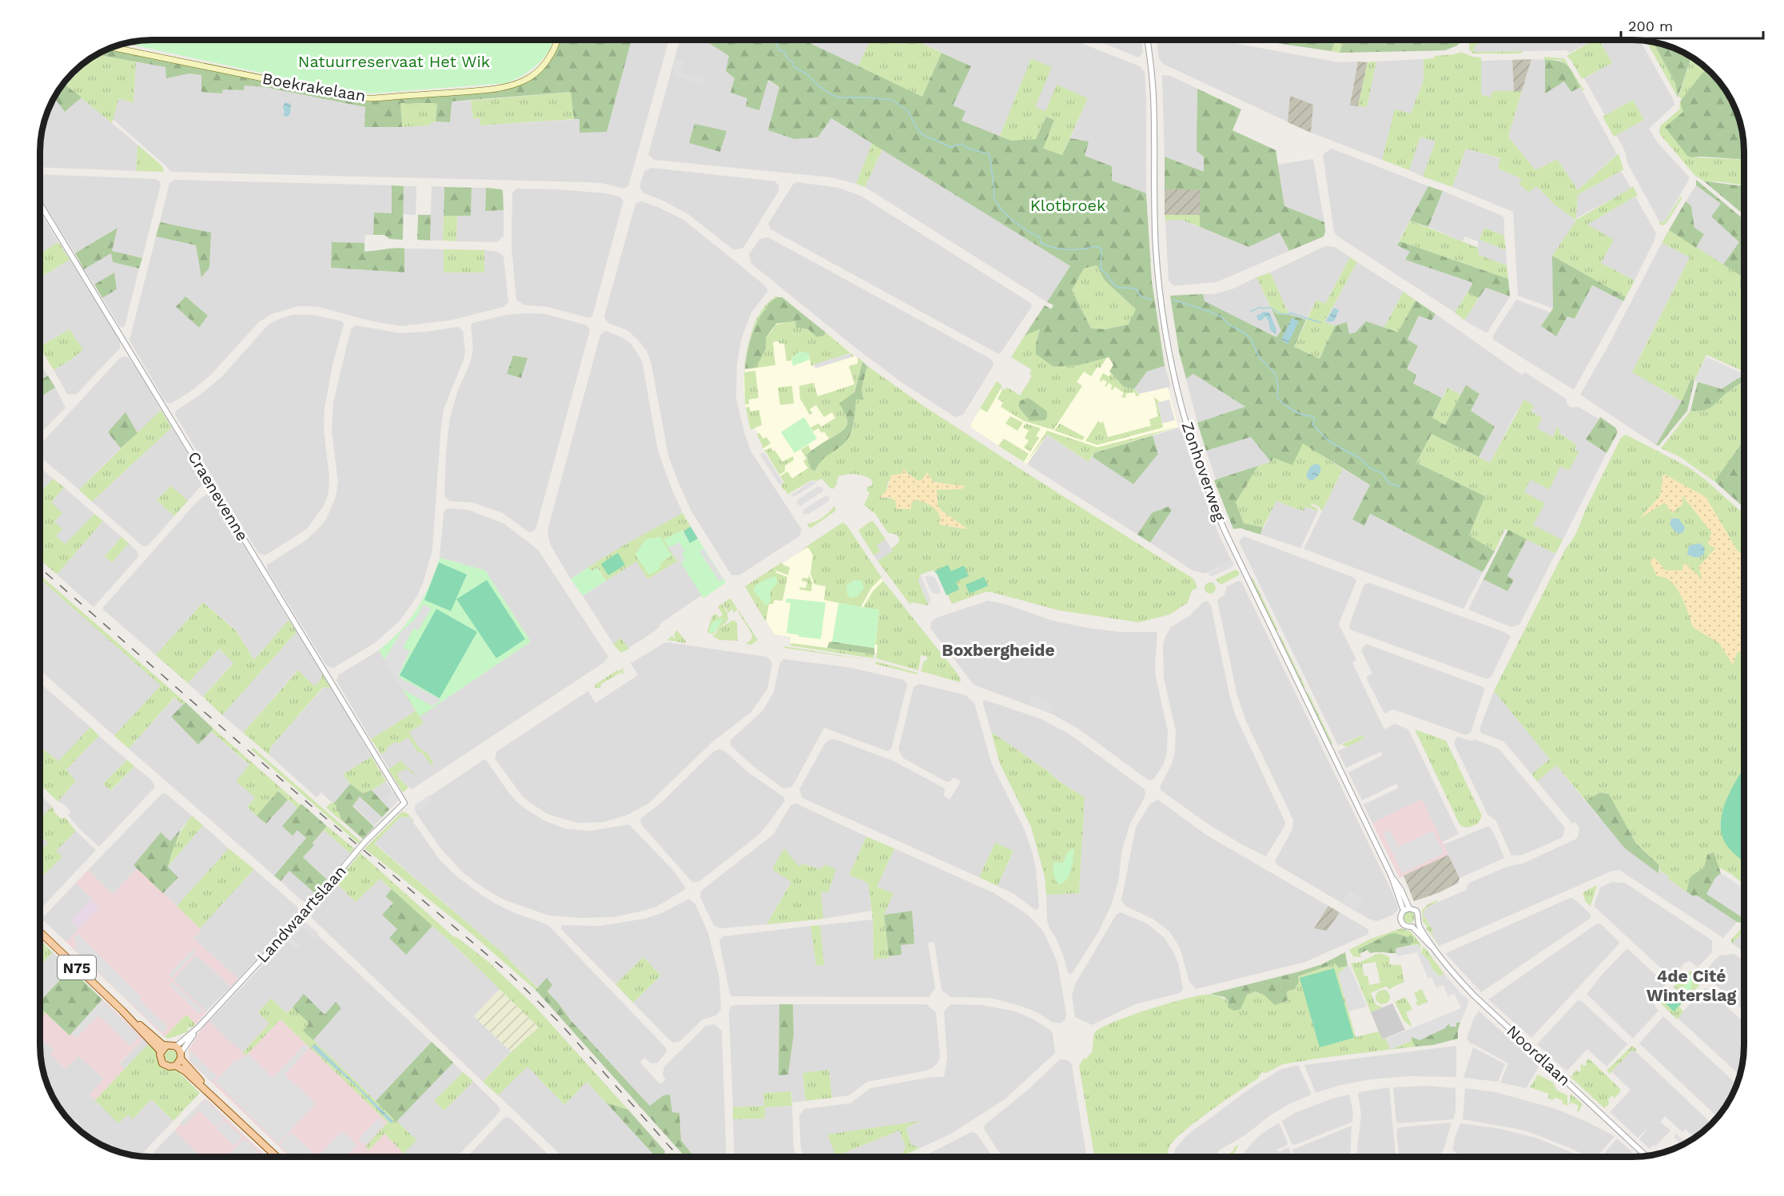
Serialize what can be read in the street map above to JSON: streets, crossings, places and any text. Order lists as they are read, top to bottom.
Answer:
{
  "streets": {
    "main road": ["Boekrakelaan", "N75"],
    "street": [
      "Zonhoverweg",
      "Craenevenne",
      "Landwaartslaan",
      "Noordlaan"
    ]
  },
  "crossings": [
    ["Zonhoverweg", "Noordlaan"],
    ["Craenevenne", "Landwaartslaan"],
    ["Landwaartslaan", "N75"]
  ],
  "districts": ["Boxbergheide", "4de Cité Winterslag"],
  "parks": ["Natuurreservaat Het Wik", "Klotbroek"],
  "scale_bar": "200 m"
}
